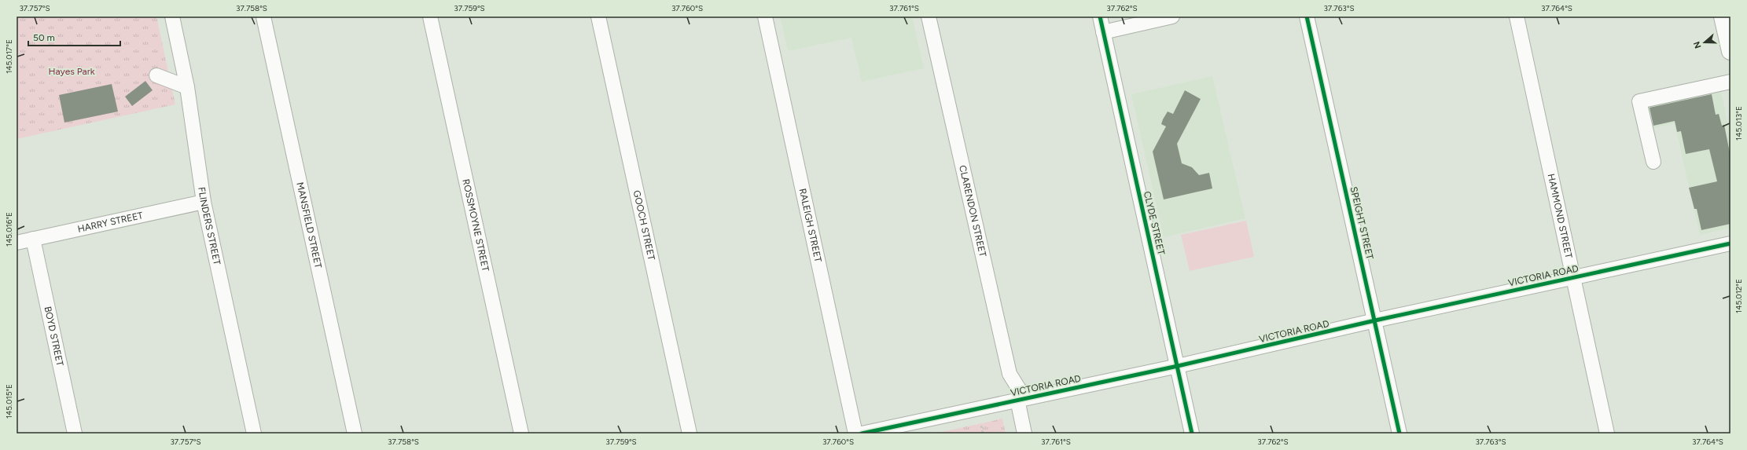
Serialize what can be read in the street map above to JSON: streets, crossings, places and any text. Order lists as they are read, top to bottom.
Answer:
{
  "streets": {
    "street": [
      "CLARENDON STREET",
      "HAMMOND STREET",
      "HARRY STREET",
      "CLYDE STREET",
      "SPEIGHT STREET",
      "MANSFIELD STREET",
      "ROSSMOYNE STREET",
      "GOOCH STREET",
      "RALEIGH STREET",
      "FLINDERS STREET",
      "VICTORIA ROAD",
      "BOYD STREET"
    ]
  },
  "crossings": [
    ["CLARENDON STREET", "VICTORIA ROAD"],
    ["HAMMOND STREET", "VICTORIA ROAD"],
    ["HARRY STREET", "FLINDERS STREET"],
    ["HARRY STREET", "BOYD STREET"],
    ["CLYDE STREET", "VICTORIA ROAD"],
    ["SPEIGHT STREET", "VICTORIA ROAD"]
  ],
  "parks": ["Hayes Park"],
  "scale_bar": "50 m",
  "north": "left",
  "coordinates": [
    "37.757°S",
    "37.758°S",
    "37.759°S",
    "37.760°S",
    "37.761°S",
    "37.762°S",
    "37.763°S",
    "37.764°S",
    "145.017°E",
    "145.013°E",
    "145.016°E",
    "145.012°E",
    "145.015°E"
  ]
}
